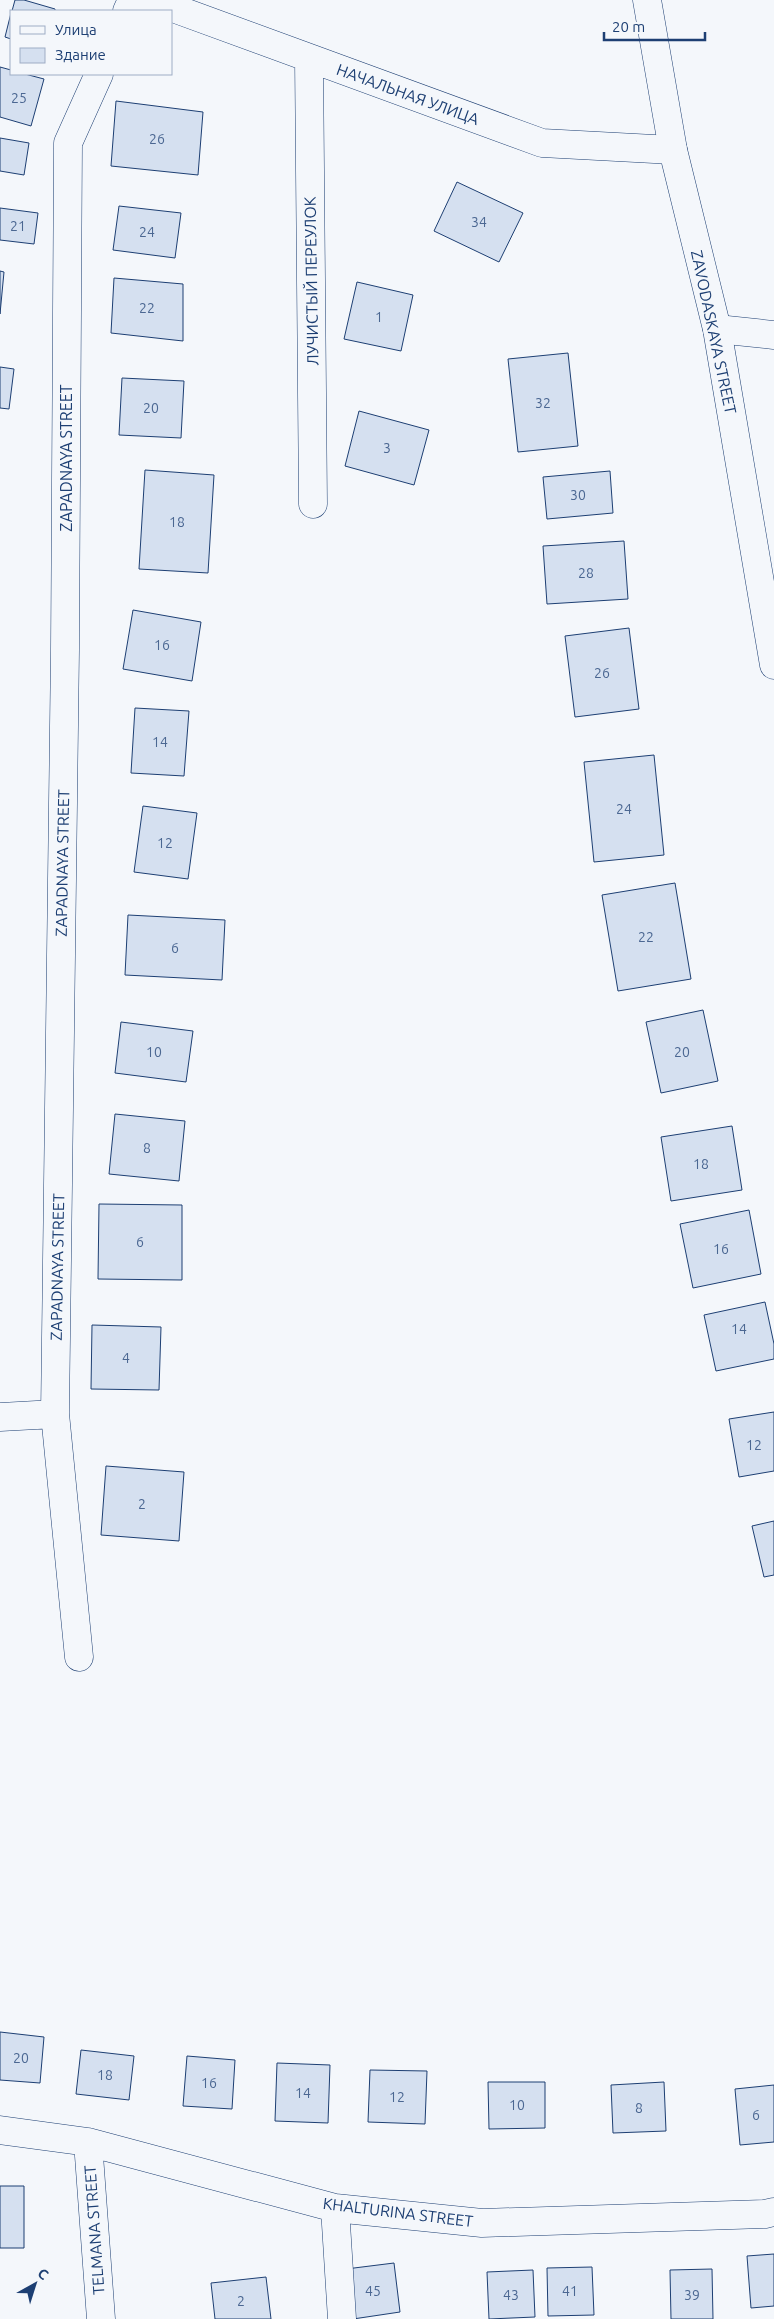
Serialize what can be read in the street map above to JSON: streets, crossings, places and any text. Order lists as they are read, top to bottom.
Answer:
{
  "streets": {
    "street": [
      "НАЧАЛЬНАЯ УЛИЦА",
      "ЛУЧИСТЫЙ ПЕРЕУЛОК",
      "ZAVODASKAYA STREET",
      "ZAPADNAYA STREET",
      "KHALTURINA STREET",
      "TELMANA STREET"
    ]
  },
  "crossings": [
    ["НАЧАЛЬНАЯ УЛИЦА", "ЛУЧИСТЫЙ ПЕРЕУЛОК"],
    ["НАЧАЛЬНАЯ УЛИЦА", "ZAVODASKAYA STREET"],
    ["KHALTURINA STREET", "TELMANA STREET"]
  ],
  "house_numbers": [
    "25",
    "26",
    "34",
    "21",
    "24",
    "22",
    "1",
    "32",
    "20",
    "3",
    "30",
    "18",
    "28",
    "16",
    "26",
    "14",
    "24",
    "12",
    "22",
    "6",
    "10",
    "20",
    "8",
    "18",
    "6",
    "16",
    "14",
    "4",
    "12",
    "2",
    "20",
    "18",
    "16",
    "14",
    "12",
    "10",
    "8",
    "6",
    "45",
    "41",
    "43",
    "39",
    "2"
  ],
  "legend": ["Улица", "Здание"],
  "scale_bar": "20 m",
  "north": "top right"
}
